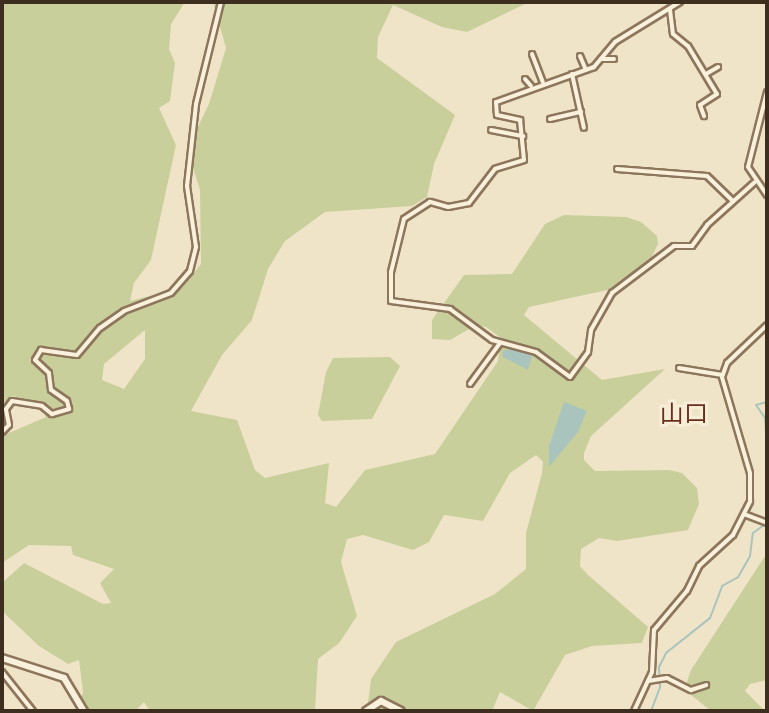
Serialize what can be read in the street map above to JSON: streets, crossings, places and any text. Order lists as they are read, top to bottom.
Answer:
{
  "districts": ["山口"]
}
